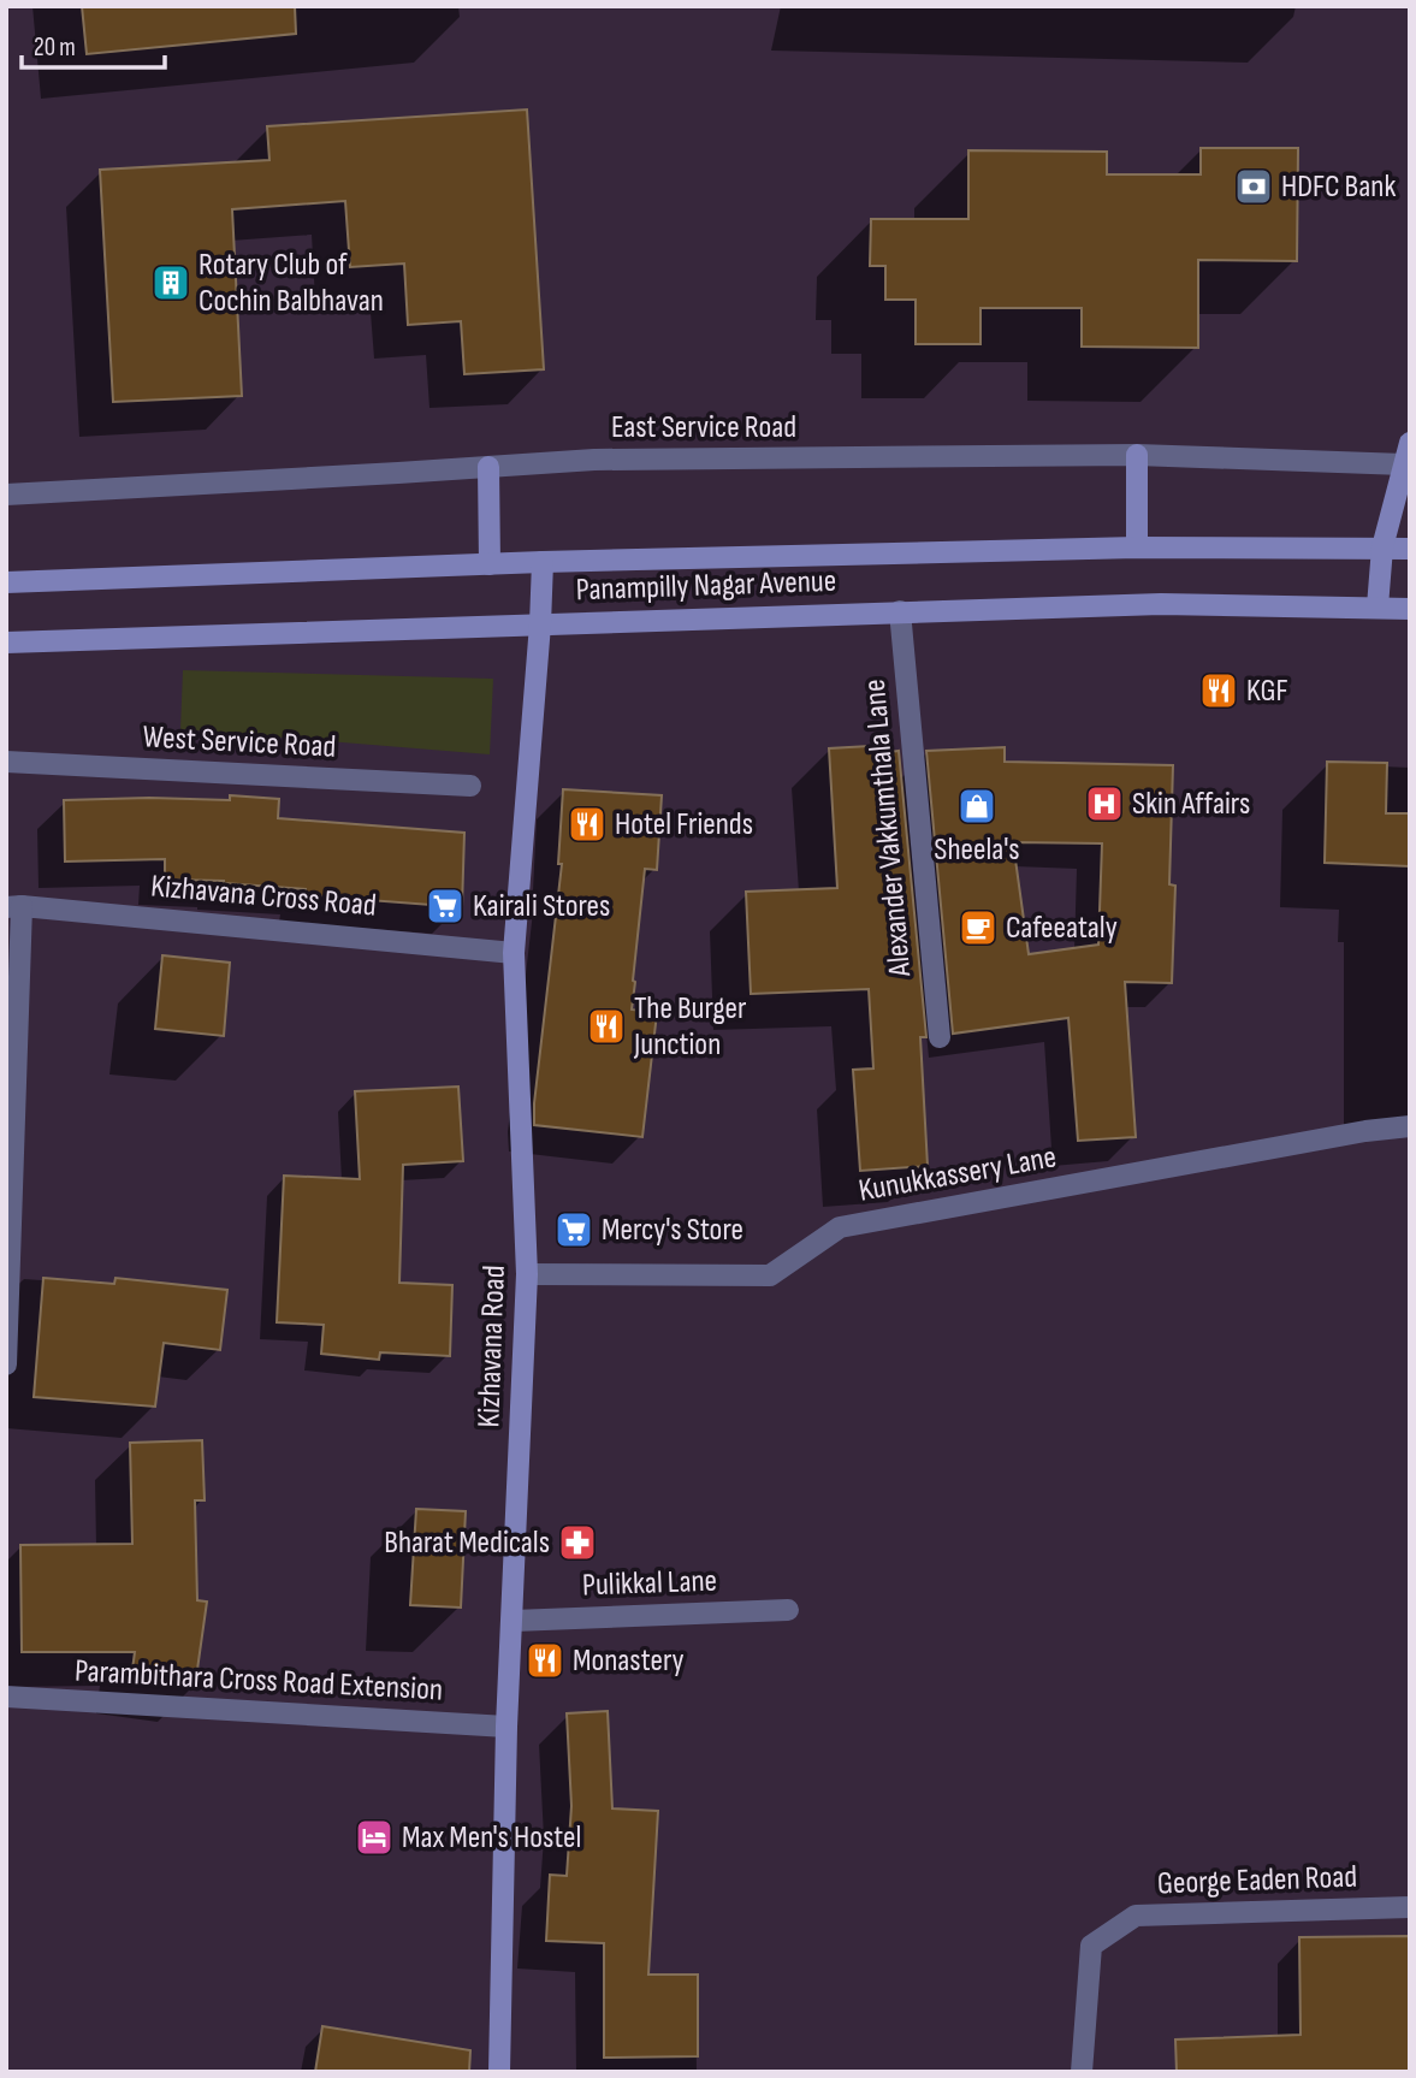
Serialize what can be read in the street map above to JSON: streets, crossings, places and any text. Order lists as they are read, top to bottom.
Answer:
{
  "streets": {
    "street": [
      "East Service Road",
      "Panampilly Nagar Avenue",
      "West Service Road",
      "Alexander Vakkumthala Lane",
      "Kizhavana Cross Road",
      "Kunukkassery Lane",
      "Kizhavana Road",
      "Pulikkal Lane",
      "Parambithara Cross Road Extension",
      "George Eaden Road"
    ]
  },
  "crossings": [
    ["Panampilly Nagar Avenue", "Alexander Vakkumthala Lane"],
    ["Panampilly Nagar Avenue", "Kizhavana Road"],
    ["Kizhavana Cross Road", "Kizhavana Road"],
    ["Kunukkassery Lane", "Kizhavana Road"],
    ["Kizhavana Road", "Pulikkal Lane"],
    ["Kizhavana Road", "Parambithara Cross Road Extension"]
  ],
  "places": {
    "bank": ["HDFC Bank"],
    "building": ["Rotary Club of Cochin Balbhavan"],
    "restaurant": [
      "KGF",
      "Hotel Friends",
      "The Burger Junction",
      "Monastery"
    ],
    "hospital": ["Skin Affairs"],
    "shop": ["Sheela's"],
    "supermarket": ["Kairali Stores", "Mercy's Store"],
    "cafe": ["Cafeeataly"],
    "pharmacy": ["Bharat Medicals"],
    "hotel": ["Max Men's Hostel"]
  },
  "scale_bar": "20 m"
}
